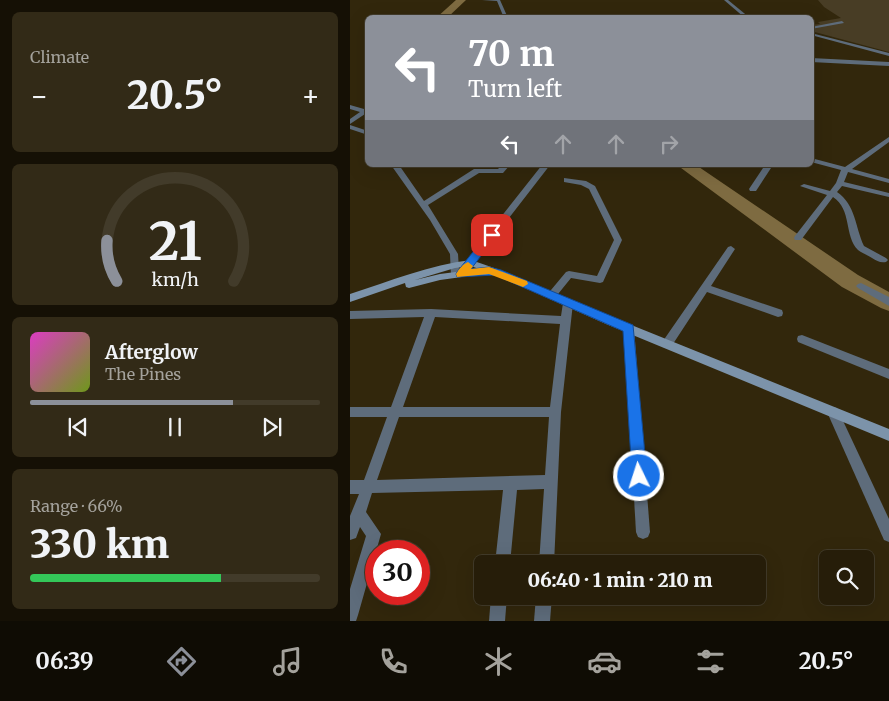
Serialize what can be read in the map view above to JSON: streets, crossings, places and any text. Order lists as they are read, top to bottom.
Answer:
{
  "page": {
    "tile": [
      "Climate",
      ["Range · 66%", "330 km"]
    ],
    "turn": ["70 m", "Turn left"],
    "heat": ["−", "20.5°", "+"],
    "song": ["Afterglow", "The Pines"],
    "limit": "30",
    "trip": "06:40 · 1 min · 210 m",
    "tabs": ["06:39", "20.5°"],
    "gauge": ["21", "km/h"]
  }
}
